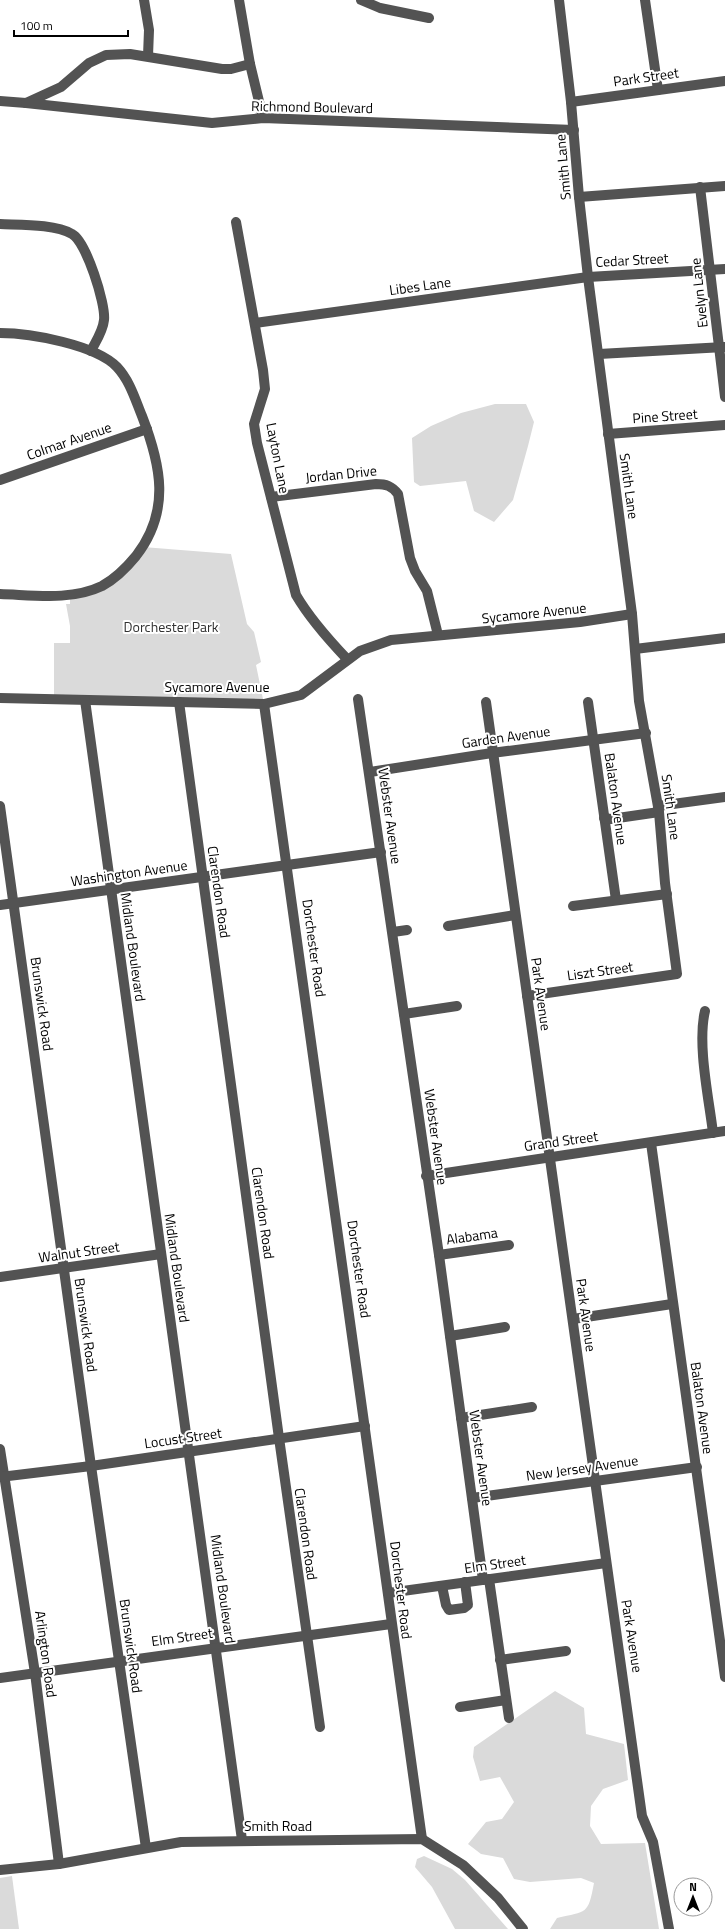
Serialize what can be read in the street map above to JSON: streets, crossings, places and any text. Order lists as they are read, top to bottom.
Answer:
{
  "streets": {
    "street": [
      "Park Street",
      "Richmond Boulevard",
      "Smith Lane",
      "Cedar Street",
      "Libes Lane",
      "Evelyn Lane",
      "Pine Street",
      "Colmar Avenue",
      "Layton Lane",
      "Jordan Drive",
      "Sycamore Avenue",
      "Garden Avenue",
      "Balaton Avenue",
      "Webster Avenue",
      "Washington Avenue",
      "Clarendon Road",
      "Midland Boulevard",
      "Dorchester Road",
      "Liszt Street",
      "Park Avenue",
      "Brunswick Road",
      "Grand Street",
      "Alabama",
      "Walnut Street",
      "Locust Street",
      "New Jersey Avenue",
      "Elm Street",
      "Arlington Road",
      "Smith Road"
    ]
  },
  "crossings": [
    ["Park Street", "Smith Lane"],
    ["Richmond Boulevard", "Smith Lane"],
    ["Smith Lane", "Cedar Street"],
    ["Smith Lane", "Libes Lane"],
    ["Smith Lane", "Pine Street"],
    ["Smith Lane", "Sycamore Avenue"],
    ["Smith Lane", "Garden Avenue"],
    ["Smith Lane", "Liszt Street"],
    ["Cedar Street", "Libes Lane"],
    ["Cedar Street", "Evelyn Lane"],
    ["Libes Lane", "Layton Lane"],
    ["Layton Lane", "Jordan Drive"],
    ["Layton Lane", "Sycamore Avenue"],
    ["Jordan Drive", "Sycamore Avenue"],
    ["Sycamore Avenue", "Clarendon Road"],
    ["Sycamore Avenue", "Midland Boulevard"],
    ["Sycamore Avenue", "Dorchester Road"],
    ["Garden Avenue", "Balaton Avenue"],
    ["Garden Avenue", "Webster Avenue"],
    ["Garden Avenue", "Park Avenue"],
    ["Balaton Avenue", "Grand Street"],
    ["Balaton Avenue", "New Jersey Avenue"],
    ["Webster Avenue", "Washington Avenue"],
    ["Webster Avenue", "Grand Street"],
    ["Webster Avenue", "Alabama"],
    ["Webster Avenue", "New Jersey Avenue"],
    ["Webster Avenue", "Elm Street"],
    ["Washington Avenue", "Clarendon Road"],
    ["Washington Avenue", "Midland Boulevard"],
    ["Washington Avenue", "Dorchester Road"],
    ["Washington Avenue", "Brunswick Road"],
    ["Clarendon Road", "Locust Street"],
    ["Clarendon Road", "Elm Street"],
    ["Midland Boulevard", "Walnut Street"],
    ["Midland Boulevard", "Locust Street"],
    ["Midland Boulevard", "Elm Street"],
    ["Midland Boulevard", "Smith Road"],
    ["Dorchester Road", "Locust Street"],
    ["Dorchester Road", "Elm Street"],
    ["Dorchester Road", "Smith Road"],
    ["Liszt Street", "Park Avenue"],
    ["Park Avenue", "Grand Street"],
    ["Park Avenue", "New Jersey Avenue"],
    ["Park Avenue", "Elm Street"],
    ["Brunswick Road", "Walnut Street"],
    ["Brunswick Road", "Locust Street"],
    ["Brunswick Road", "Elm Street"],
    ["Brunswick Road", "Smith Road"],
    ["Locust Street", "Arlington Road"],
    ["Elm Street", "Arlington Road"],
    ["Arlington Road", "Smith Road"]
  ],
  "parks": ["Dorchester Park"],
  "scale_bar": "100 m",
  "north": "top"
}
